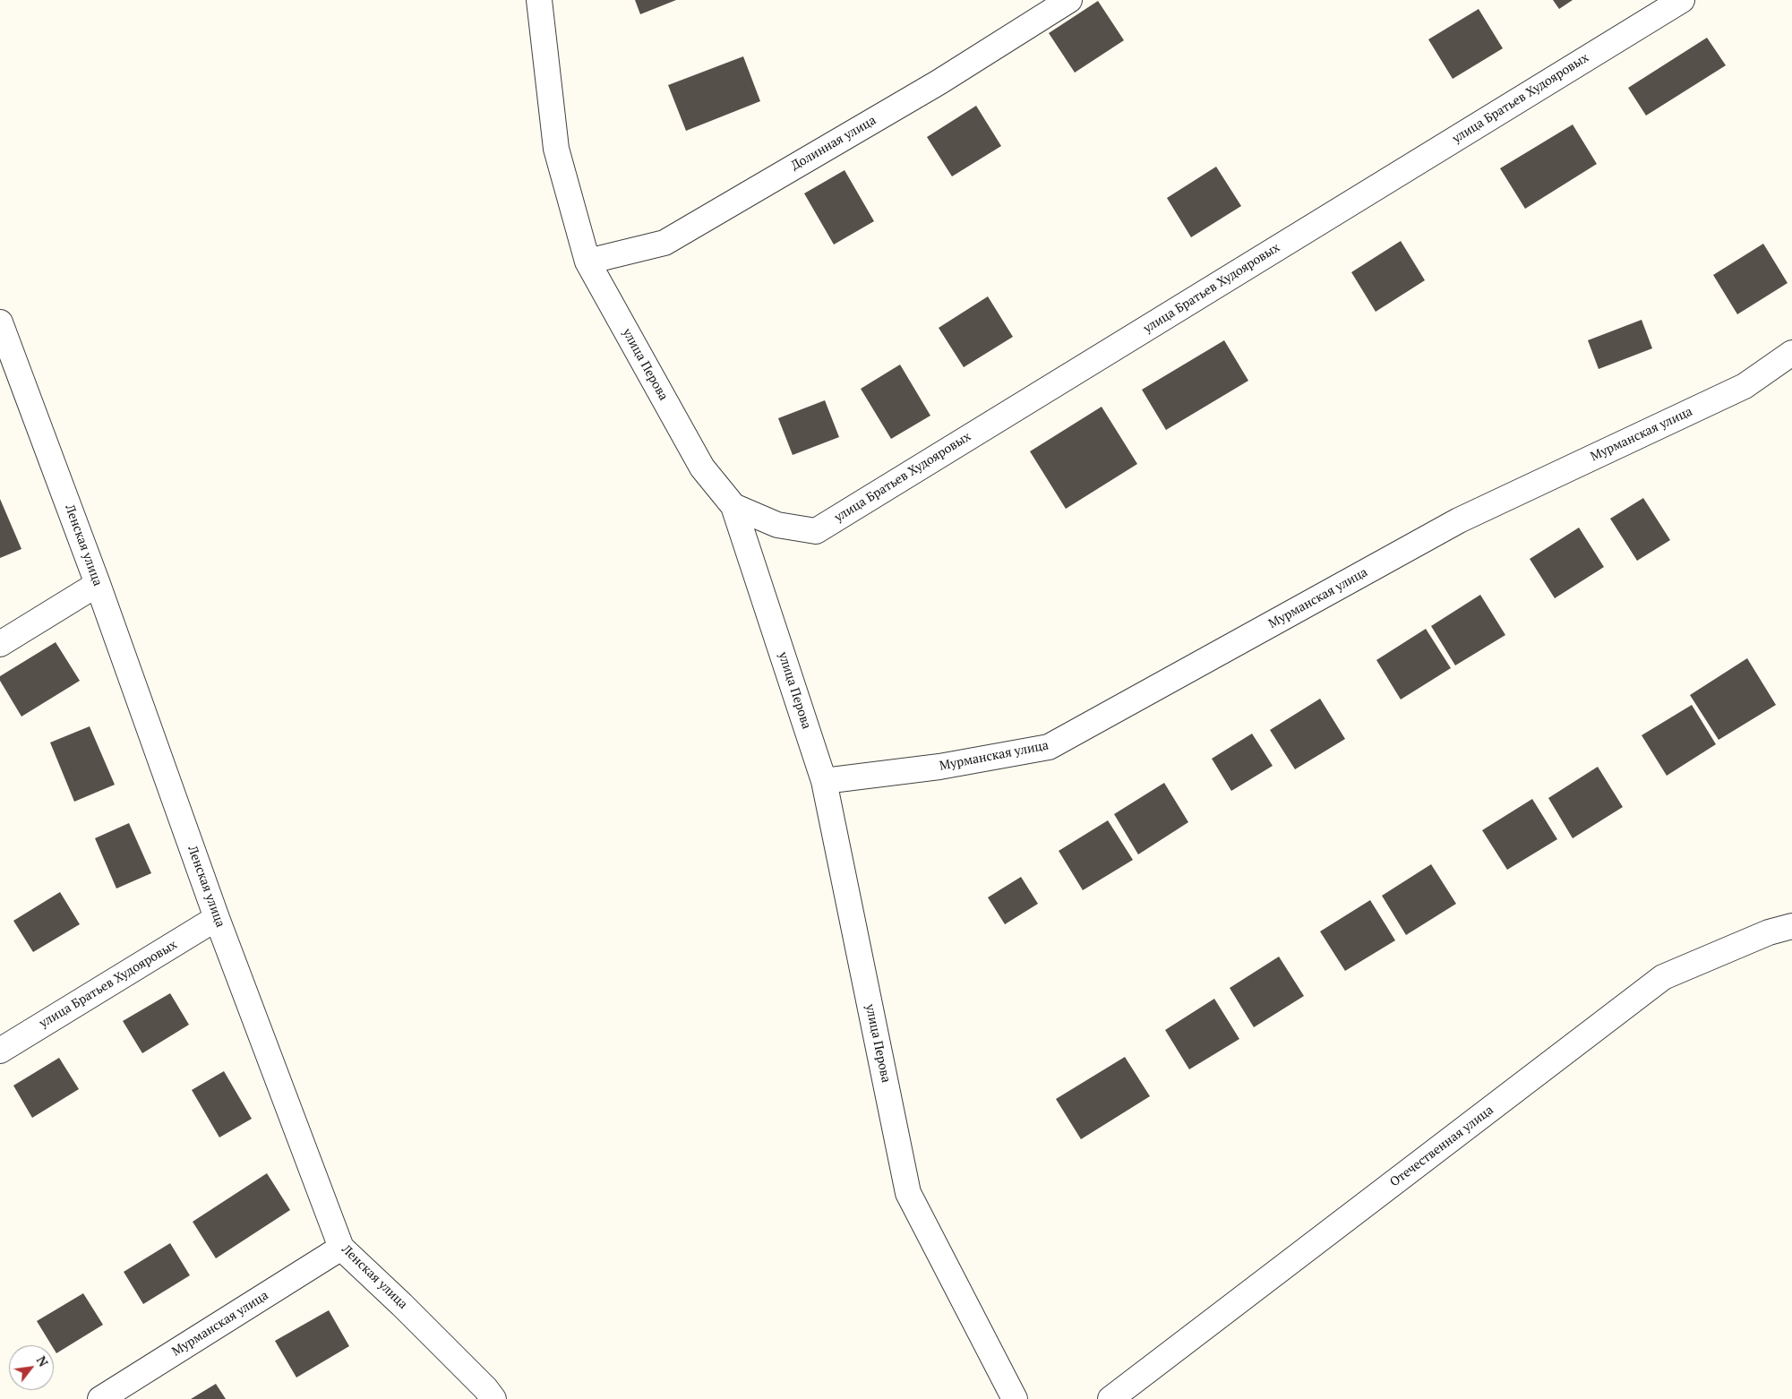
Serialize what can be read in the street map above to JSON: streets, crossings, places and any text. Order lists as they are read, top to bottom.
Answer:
{
  "streets": {
    "street": [
      "улица Братьев Худояровых",
      "Долинная улица",
      "улица Перова",
      "Мурманская улица",
      "Ленская улица",
      "Отечественная улица"
    ]
  },
  "crossings": [
    ["улица Братьев Худояровых", "улица Перова"],
    ["улица Братьев Худояровых", "Ленская улица"],
    ["Долинная улица", "улица Перова"],
    ["улица Перова", "Мурманская улица"],
    ["Мурманская улица", "Ленская улица"]
  ],
  "north": "top right"
}
